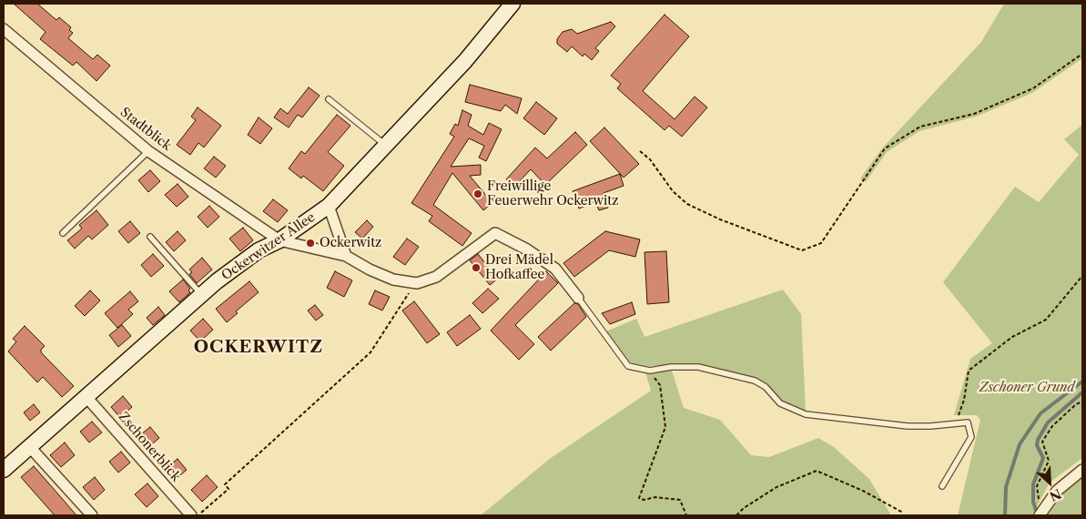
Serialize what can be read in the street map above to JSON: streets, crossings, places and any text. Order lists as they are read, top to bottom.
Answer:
{
  "streets": {
    "street": ["Stadtblick", "Ockerwitzer Allee", "Zschonerblick"]
  },
  "crossings": [
    ["Stadtblick", "Ockerwitzer Allee"],
    ["Ockerwitzer Allee", "Zschonerblick"]
  ],
  "districts": ["OCKERWITZ"],
  "parks": ["Zschoner Grund"],
  "places": ["Freiwillige Feuerwehr Ockerwitz", "Ockerwitz", "Drei Mädel Hofkaffee"],
  "north": "bottom right"
}
